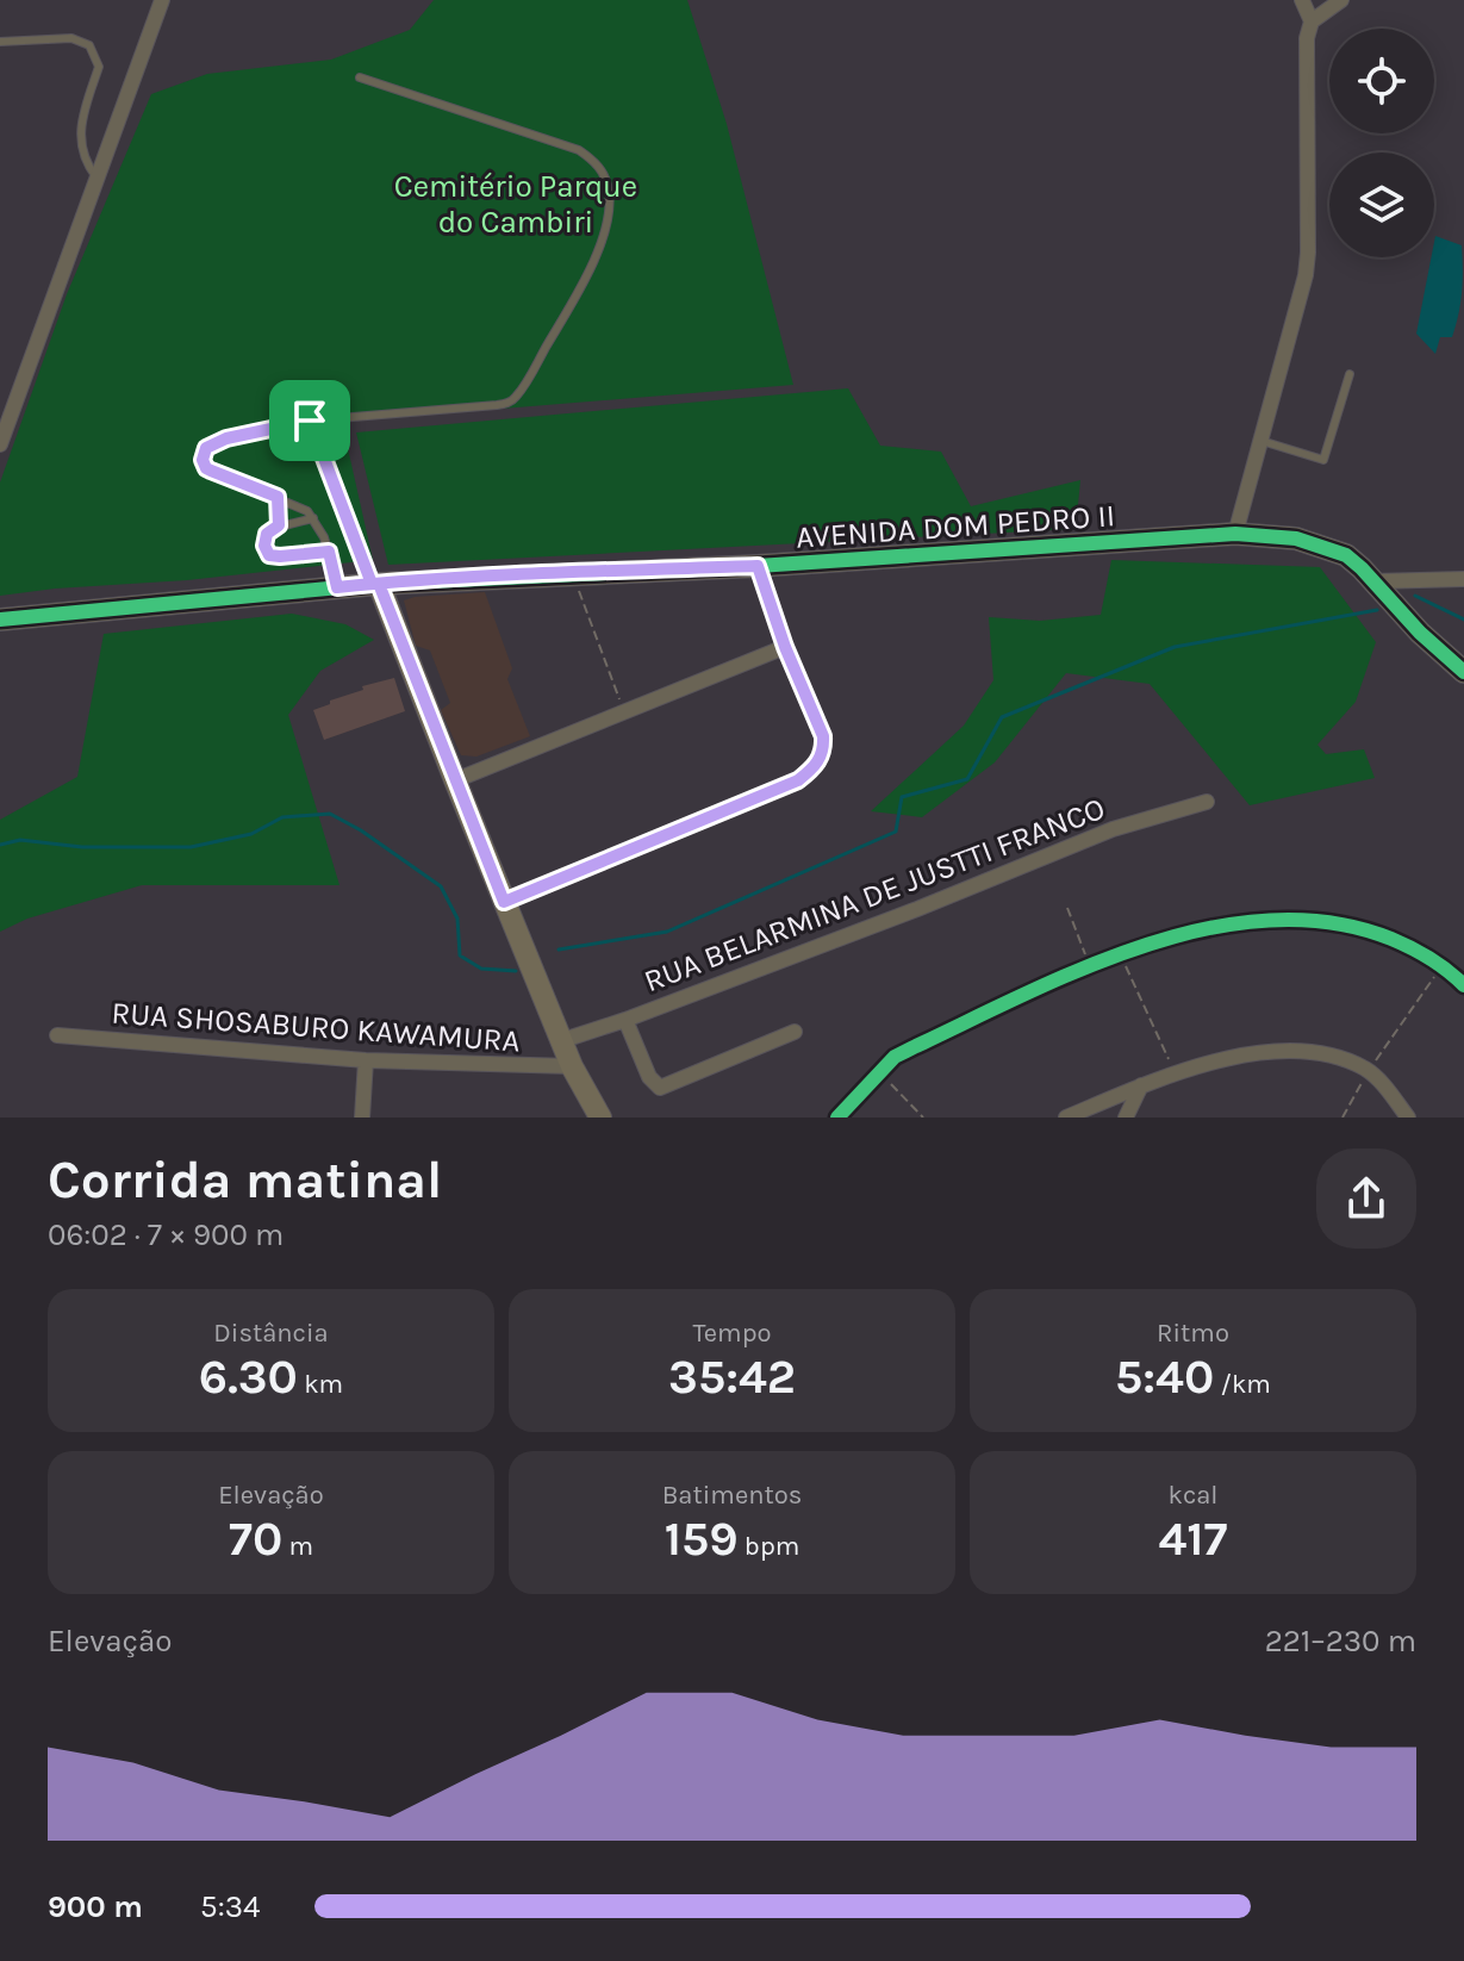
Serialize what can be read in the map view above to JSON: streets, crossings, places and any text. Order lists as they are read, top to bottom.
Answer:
{
  "streets": {
    "street": ["AVENIDA DOM PEDRO II", "RUA BELARMINA DE JUSTTI FRANCO", "RUA SHOSABURO KAWAMURA"]
  },
  "parks": ["Cemitério Parque do Cambiri"],
  "page": {
    "heading": ["Corrida matinal", "06:02 · 7 × 900 m"],
    "stats": [
      ["Distância", "6.30 km"],
      ["Tempo", "35:42"],
      ["Ritmo", "5:40 /km"],
      ["Elevação", "70 m"],
      ["Batimentos", "159 bpm"],
      ["kcal", "417"]
    ],
    "chart": ["Elevação", "221–230 m"],
    "list": [
      {
        "name": "900 m",
        "note": "5:34"
      }
    ]
  }
}
